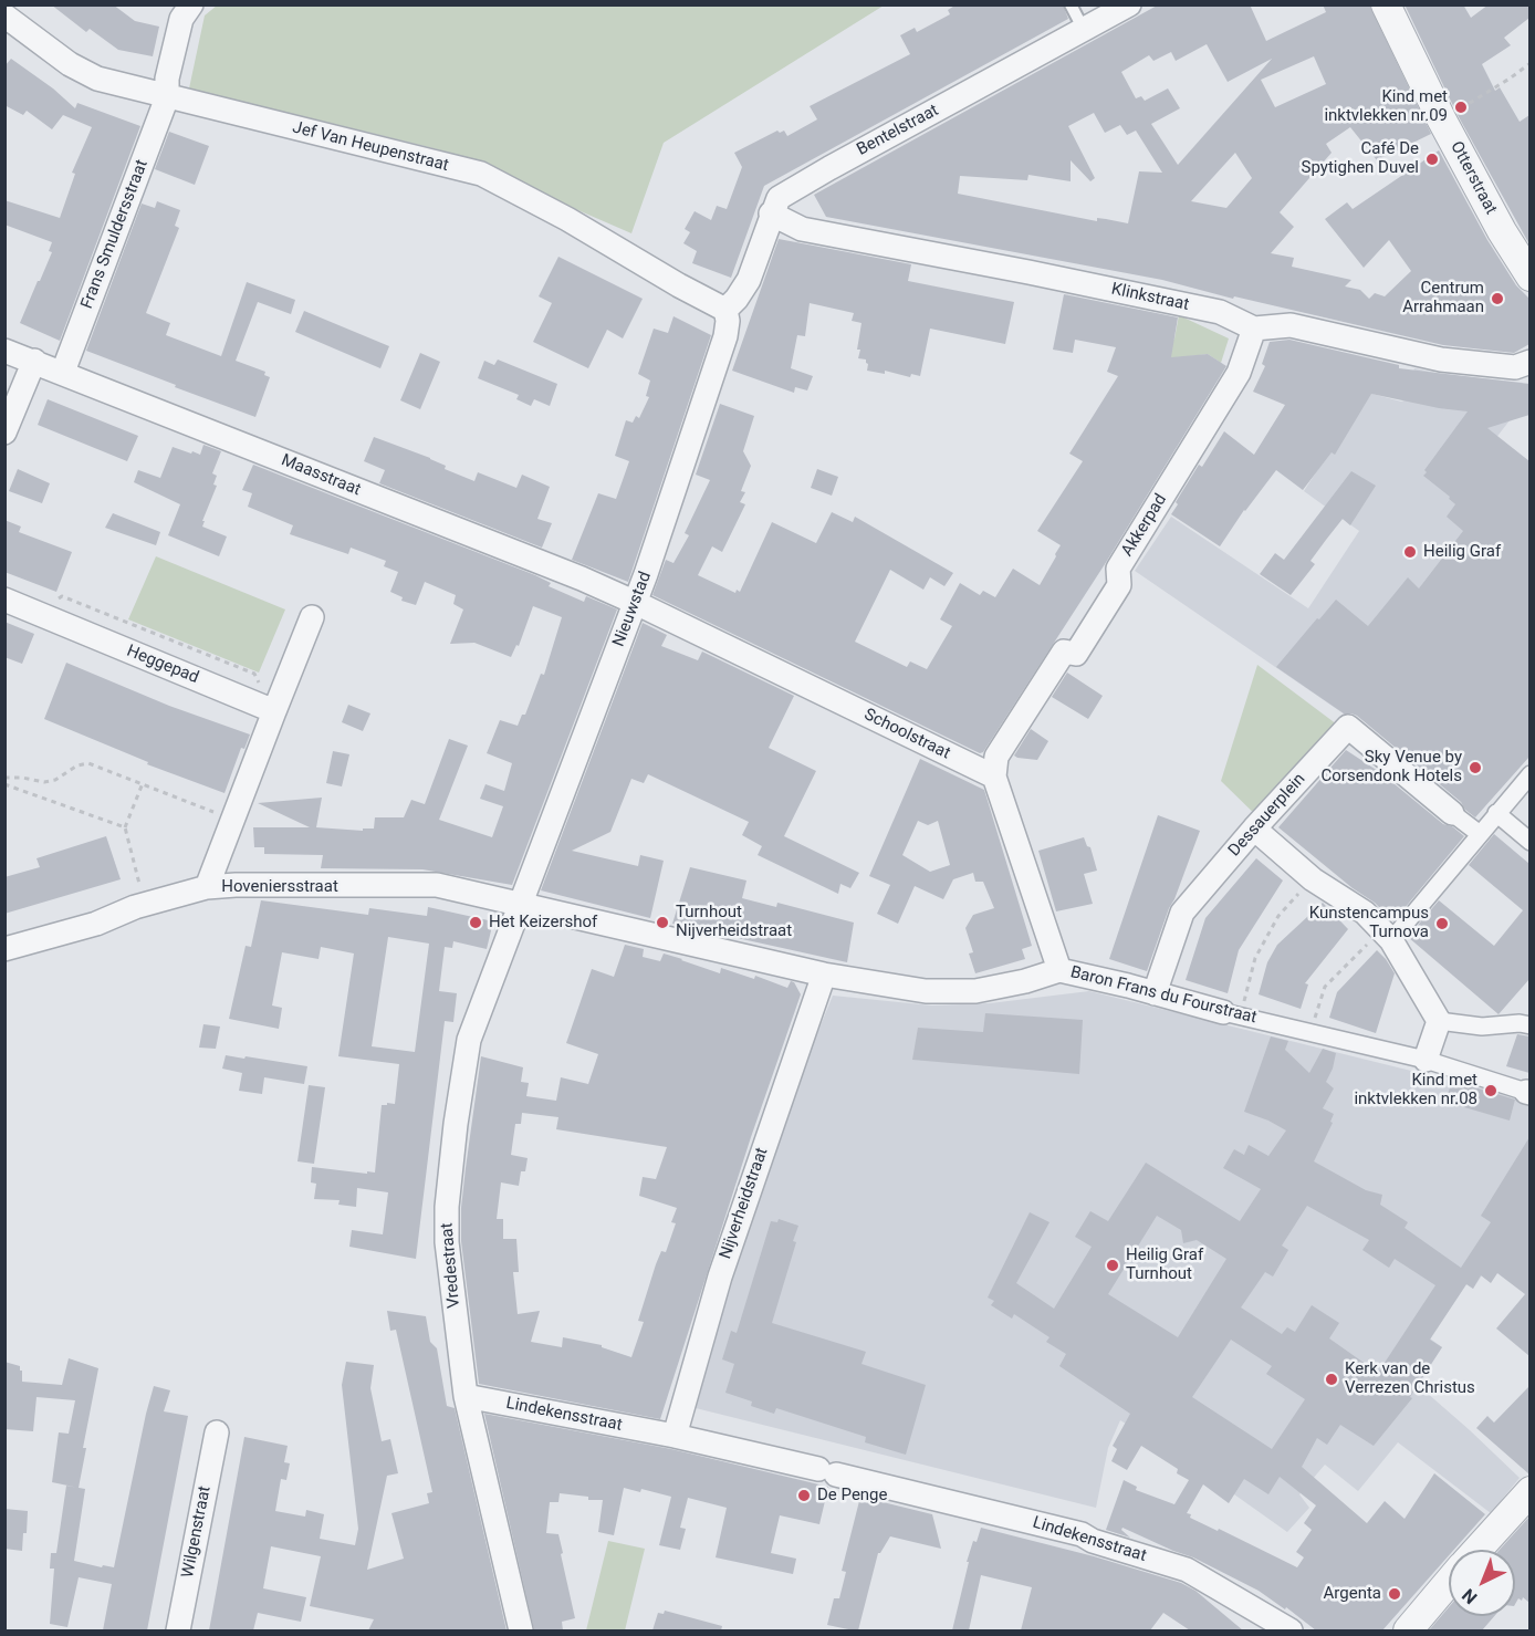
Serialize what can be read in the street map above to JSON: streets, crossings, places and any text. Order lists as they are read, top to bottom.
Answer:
{
  "streets": {
    "street": [
      "Bentelstraat",
      "Jef Van Heupenstraat",
      "Otterstraat",
      "Frans Smuldersstraat",
      "Klinkstraat",
      "Maasstraat",
      "Akkerpad",
      "Nieuwstad",
      "Heggepad",
      "Schoolstraat",
      "Dessauerplein",
      "Hoveniersstraat",
      "Baron Frans du Fourstraat",
      "Nijverheidstraat",
      "Vredestraat",
      "Lindekensstraat",
      "Wilgenstraat"
    ]
  },
  "crossings": [
    ["Bentelstraat", "Jef Van Heupenstraat"],
    ["Bentelstraat", "Klinkstraat"],
    ["Bentelstraat", "Nieuwstad"],
    ["Jef Van Heupenstraat", "Frans Smuldersstraat"],
    ["Jef Van Heupenstraat", "Nieuwstad"],
    ["Frans Smuldersstraat", "Maasstraat"],
    ["Klinkstraat", "Akkerpad"],
    ["Maasstraat", "Nieuwstad"],
    ["Maasstraat", "Schoolstraat"],
    ["Akkerpad", "Schoolstraat"],
    ["Nieuwstad", "Schoolstraat"],
    ["Nieuwstad", "Hoveniersstraat"],
    ["Nieuwstad", "Baron Frans du Fourstraat"],
    ["Nieuwstad", "Vredestraat"],
    ["Dessauerplein", "Baron Frans du Fourstraat"],
    ["Hoveniersstraat", "Baron Frans du Fourstraat"],
    ["Hoveniersstraat", "Vredestraat"],
    ["Baron Frans du Fourstraat", "Nijverheidstraat"],
    ["Baron Frans du Fourstraat", "Vredestraat"],
    ["Nijverheidstraat", "Lindekensstraat"],
    ["Vredestraat", "Lindekensstraat"]
  ],
  "places": [
    "Kind met inktvlekken nr.09",
    "Café De Spytighen Duvel",
    "Centrum Arrahmaan",
    "Heilig Graf",
    "Sky Venue by Corsendonk Hotels",
    "Het Keizershof",
    "Turnhout Nijverheidstraat",
    "Kunstencampus Turnova",
    "Kind met inktvlekken nr.08",
    "Heilig Graf Turnhout",
    "Kerk van de Verrezen Christus",
    "De Penge",
    "Argenta"
  ],
  "north": "bottom left"
}
